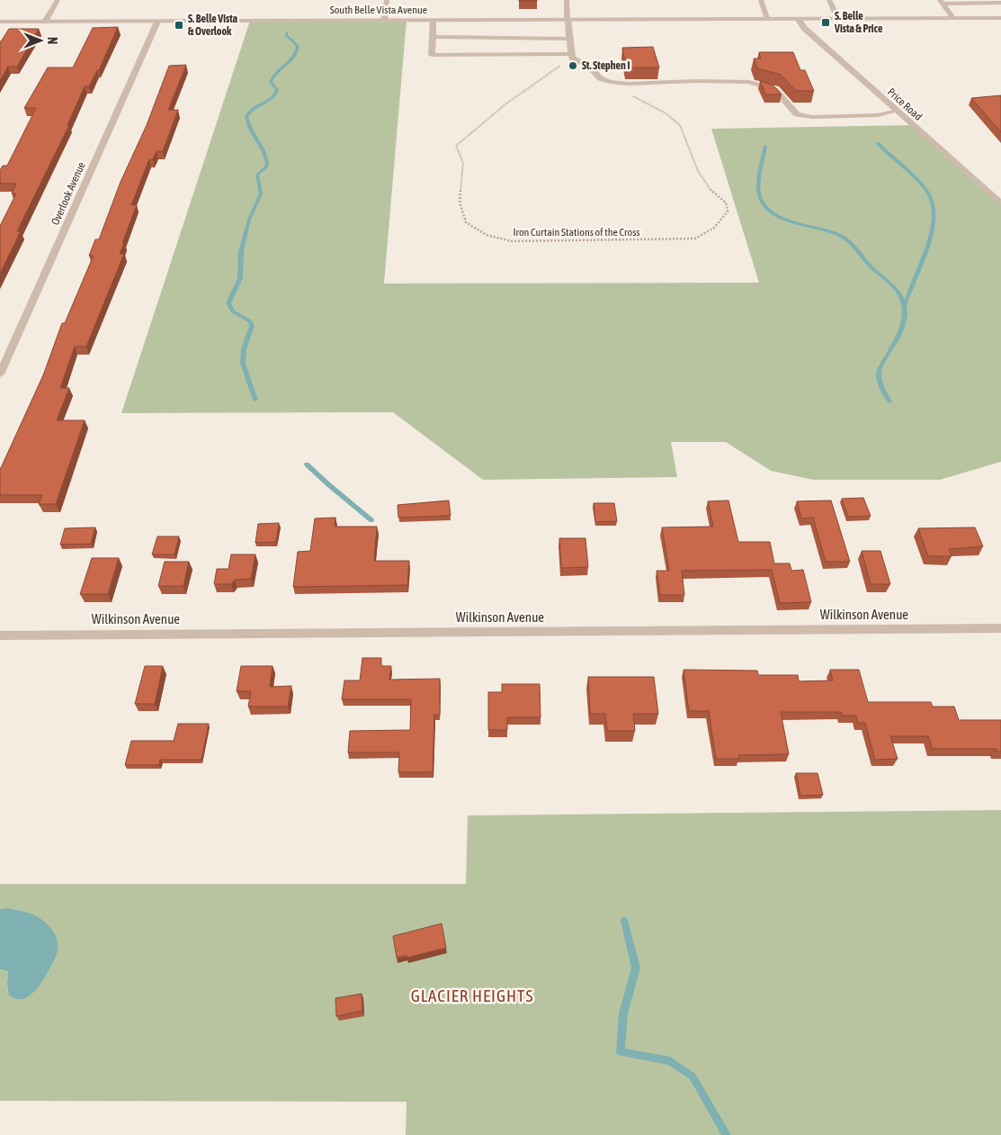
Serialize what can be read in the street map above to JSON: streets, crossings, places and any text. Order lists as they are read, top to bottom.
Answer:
{
  "streets": {
    "street": [
      "South Belle Vista Avenue",
      "Price Road",
      "Overlook Avenue",
      "Wilkinson Avenue"
    ],
    "path": ["Iron Curtain Stations of the Cross"]
  },
  "crossings": [
    ["South Belle Vista Avenue", "Price Road"],
    ["South Belle Vista Avenue", "Overlook Avenue"]
  ],
  "districts": ["GLACIER HEIGHTS"],
  "places": {
    "transit": ["S. Belle Vista & Price", "S. Belle Vista & Overlook"],
    "other": ["St. Stephen I"]
  },
  "north": "right"
}
